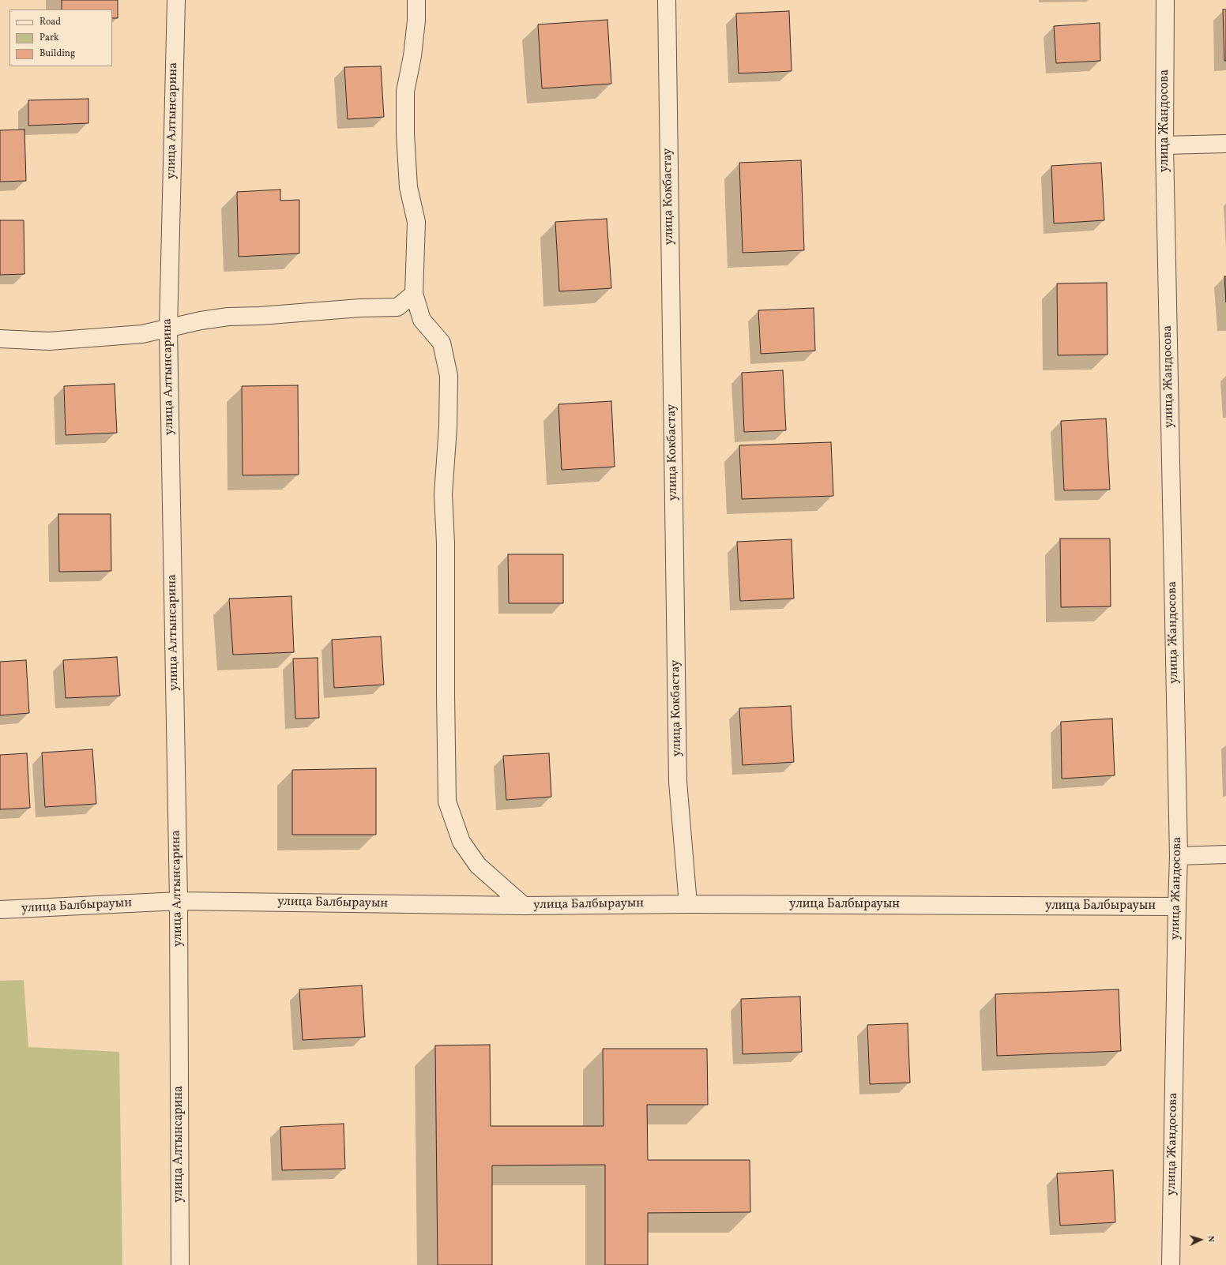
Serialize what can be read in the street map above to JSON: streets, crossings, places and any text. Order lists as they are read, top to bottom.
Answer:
{
  "streets": {
    "street": [
      "улица Алтынсарина",
      "улица Жандосова",
      "улица Кокбастау",
      "улица Балбырауын"
    ]
  },
  "crossings": [
    ["улица Алтынсарина", "улица Балбырауын"],
    ["улица Жандосова", "улица Балбырауын"],
    ["улица Кокбастау", "улица Балбырауын"]
  ],
  "legend": ["Road", "Park", "Building"],
  "north": "right"
}
